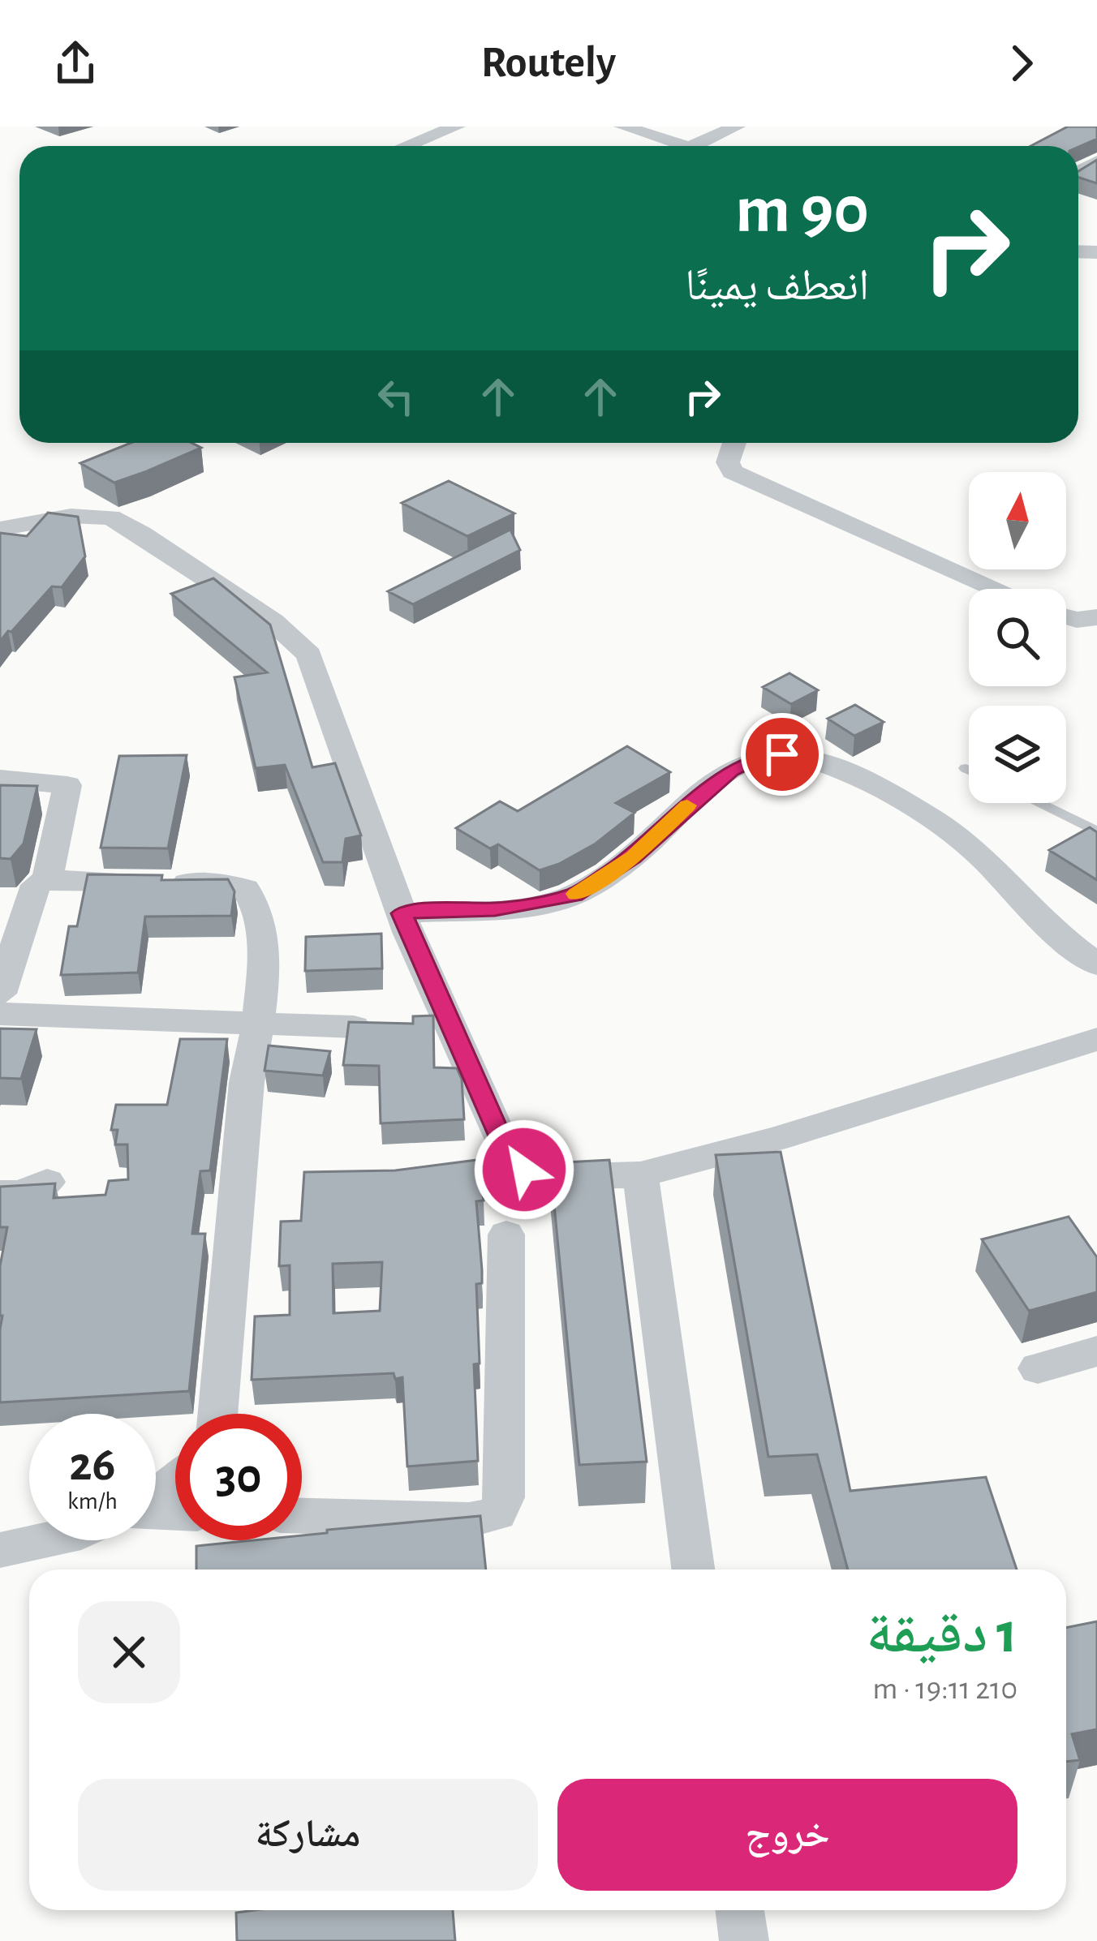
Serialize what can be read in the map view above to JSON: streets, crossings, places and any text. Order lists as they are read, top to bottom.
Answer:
{
  "north": "top",
  "page": {
    "header": "Routely",
    "turn": ["90 m", "انعطف يمينًا"],
    "speed": "26 km/h",
    "limit": "30",
    "heading": ["1 دقيقة", "210 m · 19:11"],
    "buttons": ["خروج", "مشاركة"]
  }
}
